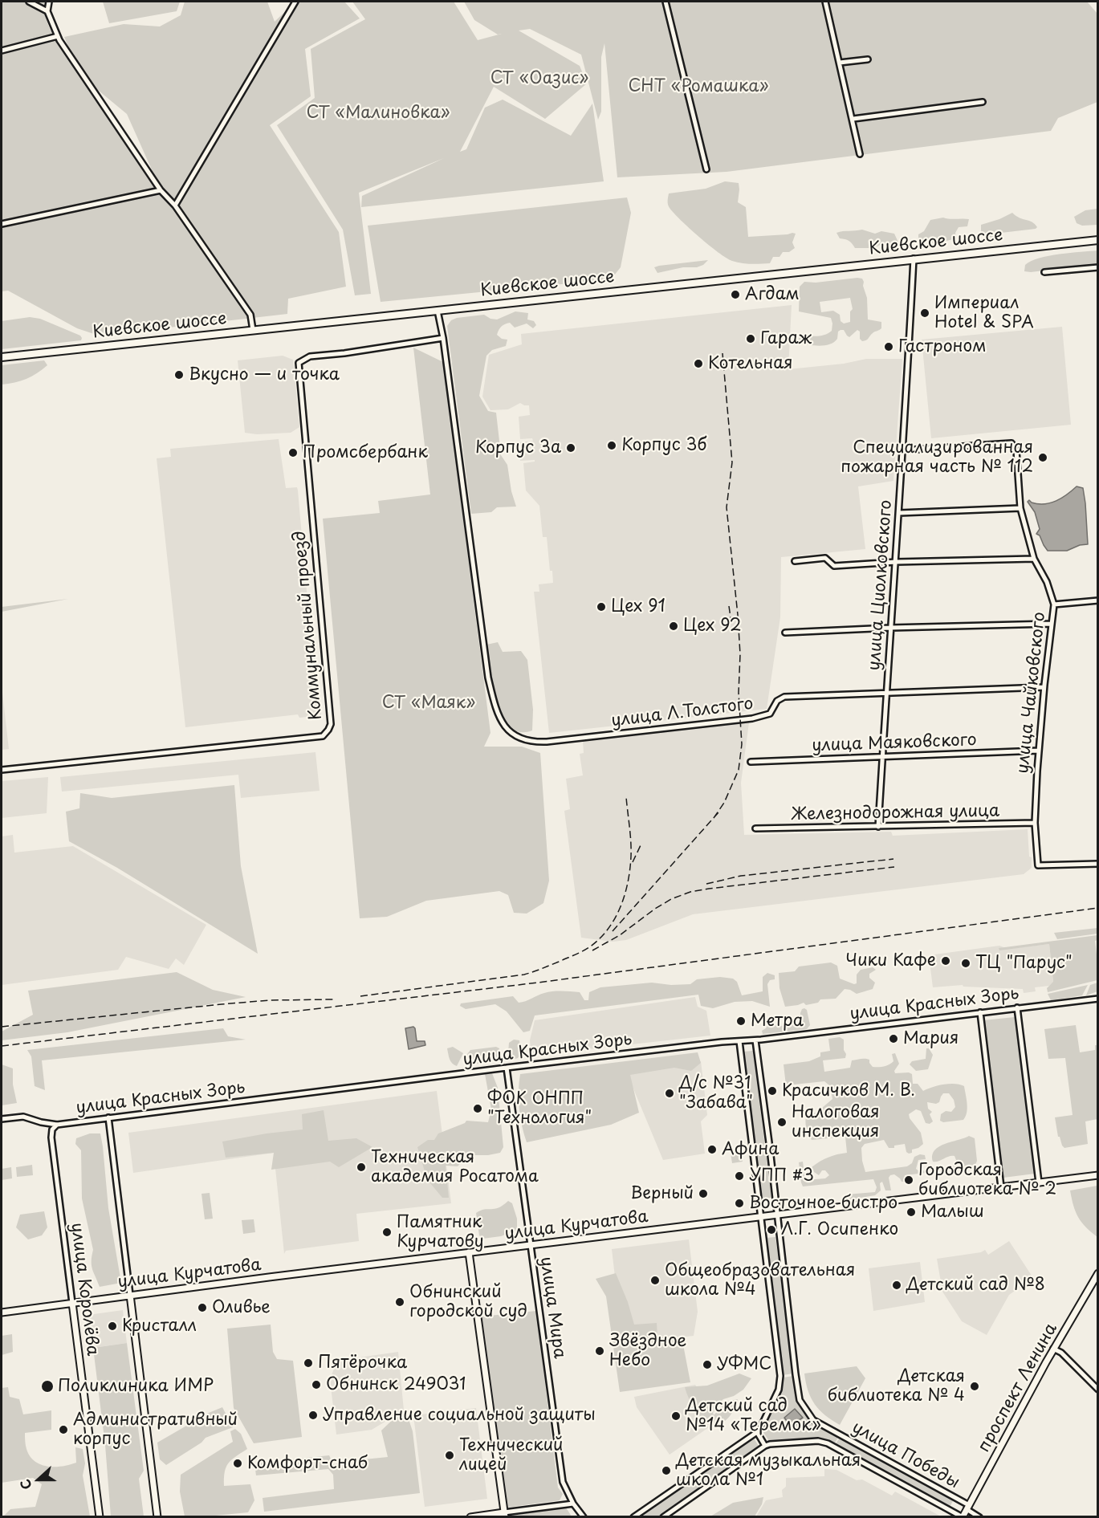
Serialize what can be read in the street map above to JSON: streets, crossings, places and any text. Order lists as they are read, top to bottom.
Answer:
{
  "streets": {
    "highway": ["Киевское шоссе"],
    "main road": ["улица Курчатова", "улица Королёва", "проспект Ленина"],
    "street": [
      "улица Циолковского",
      "Коммунальный проезд",
      "улица Чайковского",
      "улица Л.Толстого",
      "улица Маяковского",
      "Железнодорожная улица",
      "улица Красных Зорь",
      "улица Мира",
      "улица Победы"
    ]
  },
  "crossings": [
    ["Киевское шоссе", "улица Циолковского"],
    ["улица Циолковского", "улица Чайковского"],
    ["улица Циолковского", "улица Л.Толстого"],
    ["улица Циолковского", "улица Маяковского"],
    ["улица Циолковского", "Железнодорожная улица"],
    ["Коммунальный проезд", "улица Л.Толстого"],
    ["улица Чайковского", "улица Л.Толстого"],
    ["улица Чайковского", "улица Маяковского"],
    ["улица Чайковского", "Железнодорожная улица"],
    ["улица Красных Зорь", "улица Королёва"],
    ["улица Красных Зорь", "улица Мира"],
    ["улица Красных Зорь", "улица Победы"],
    ["улица Курчатова", "улица Королёва"],
    ["улица Курчатова", "улица Мира"],
    ["улица Курчатова", "улица Победы"],
    ["проспект Ленина", "улица Победы"]
  ],
  "parks": [
    "СТ «Оазис»",
    "СНТ «Ромашка»",
    "СТ «Малиновка»",
    "СТ «Маяк»"
  ],
  "places": [
    "Агдам",
    "Империал Hotel & SPA",
    "Гараж",
    "Гастроном",
    "Котельная",
    "Вкусно — и точка",
    "Корпус 3б",
    "Корпус 3a",
    "Промсбербанк",
    "Специализированная пожарная часть № 112",
    "Цех 91",
    "Цех 92",
    "Чики Кафе",
    "ТЦ \"Парус\"",
    "Метра",
    "Мария",
    "Красичков М. В.",
    "Д/с №31 \"Забава\"",
    "ФОК ОНПП \"Технология\"",
    "Налоговая инспекция",
    "Афина",
    "Техническая академия Росатома",
    "УПП #3",
    "Городская библиотека № 2",
    "Верный",
    "Восточное бистро",
    "Малыш",
    "Л.Г. Осипенко",
    "Памятник Курчатову",
    "Общеобразовательная школа №4",
    "Детский сад №8",
    "Обнинский городской суд",
    "Оливье",
    "Кристалл",
    "Звёздное Небо",
    "Пятёрочка",
    "УФМС",
    "Обнинск 249031",
    "Поликлиника ИМР",
    "Детская библиотека № 4",
    "Управление социальной защиты",
    "Детский сад №14 «Теремок»",
    "Административный корпус",
    "Технический лицей",
    "Комфорт-снаб",
    "Детская музыкальная школа №1"
  ],
  "north": "left"
}
